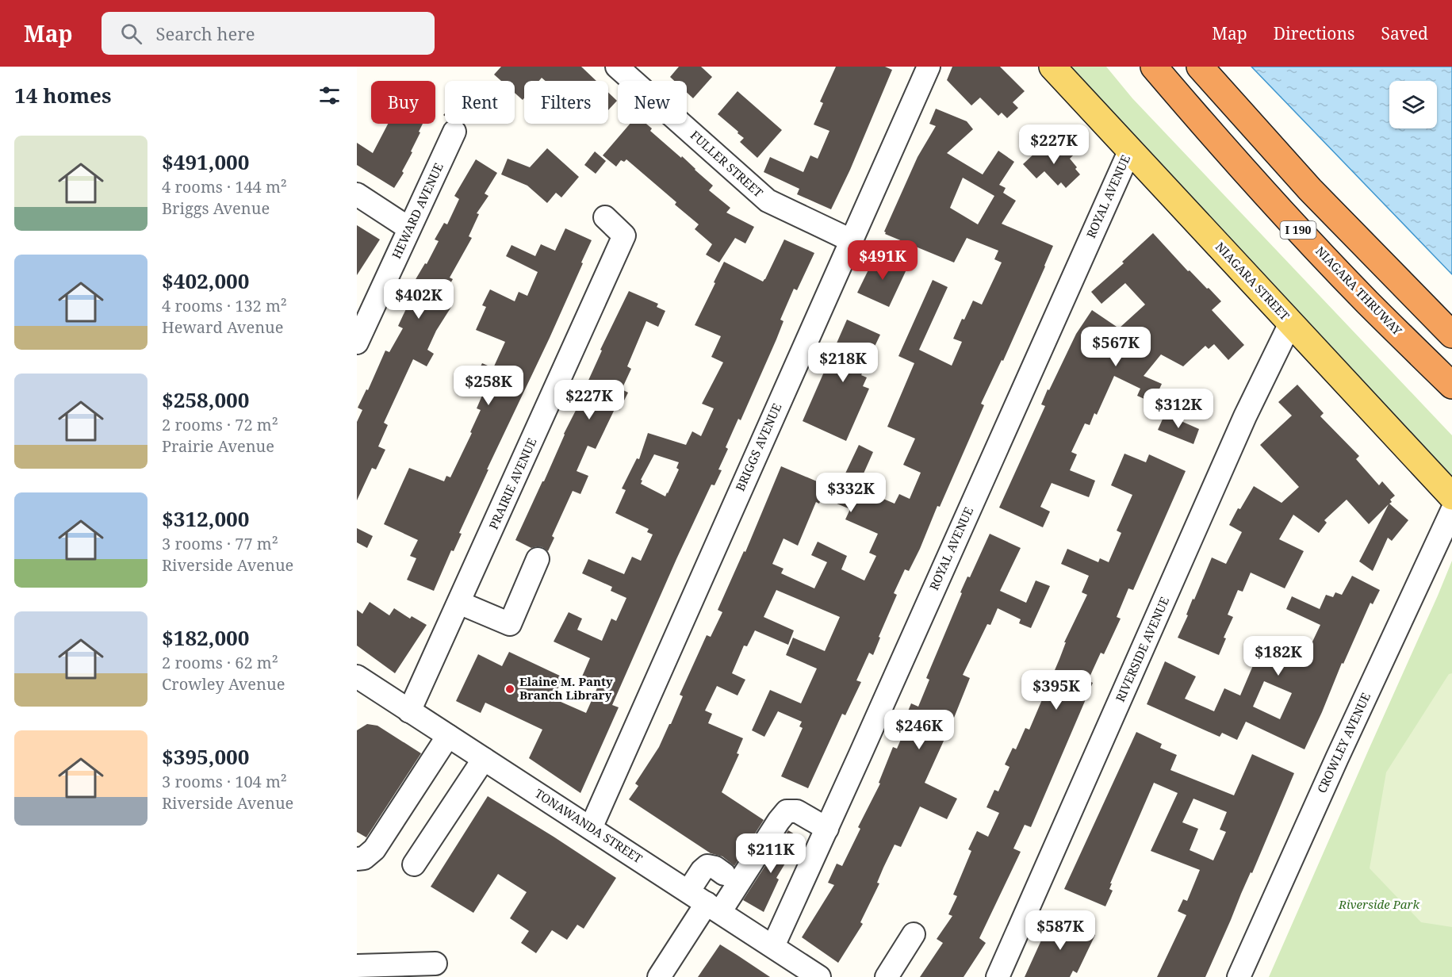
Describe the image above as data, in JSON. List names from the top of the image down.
{
  "streets": {
    "highway": ["I 190", "NIAGARA THRUWAY"],
    "main road": ["NIAGARA STREET"],
    "street": [
      "FULLER STREET",
      "ROYAL AVENUE",
      "HEWARD AVENUE",
      "BRIGGS AVENUE",
      "PRAIRIE AVENUE",
      "RIVERSIDE AVENUE",
      "CROWLEY AVENUE",
      "TONAWANDA STREET"
    ]
  },
  "crossings": [
    ["FULLER STREET", "BRIGGS AVENUE"],
    ["ROYAL AVENUE", "NIAGARA STREET"],
    ["ROYAL AVENUE", "TONAWANDA STREET"],
    ["NIAGARA STREET", "RIVERSIDE AVENUE"],
    ["BRIGGS AVENUE", "TONAWANDA STREET"],
    ["PRAIRIE AVENUE", "TONAWANDA STREET"]
  ],
  "parks": ["Riverside Park"],
  "places": ["Elaine M. Panty Branch Library"],
  "page": {
    "header": "Map",
    "search": "Search here",
    "nav": ["Map", "Directions", "Saved"],
    "heading": "14 homes",
    "chip": [
      "Buy",
      "Rent",
      "Filters",
      "New"
    ],
    "list": [
      {
        "name": "$491,000",
        "note": "4 rooms · 144 m² · Briggs Avenue"
      },
      {
        "name": "$402,000",
        "note": "4 rooms · 132 m² · Heward Avenue"
      },
      {
        "name": "$258,000",
        "note": "2 rooms · 72 m² · Prairie Avenue"
      },
      {
        "name": "$312,000",
        "note": "3 rooms · 77 m² · Riverside Avenue"
      },
      {
        "name": "$182,000",
        "note": "2 rooms · 62 m² · Crowley Avenue"
      },
      {
        "name": "$395,000",
        "note": "3 rooms · 104 m² · Riverside Avenue"
      }
    ],
    "price": [
      "$227K",
      "$491K",
      "$402K",
      "$567K",
      "$218K",
      "$258K",
      "$227K",
      "$312K",
      "$332K",
      "$182K",
      "$395K",
      "$246K",
      "$211K",
      "$587K"
    ]
  }
}
